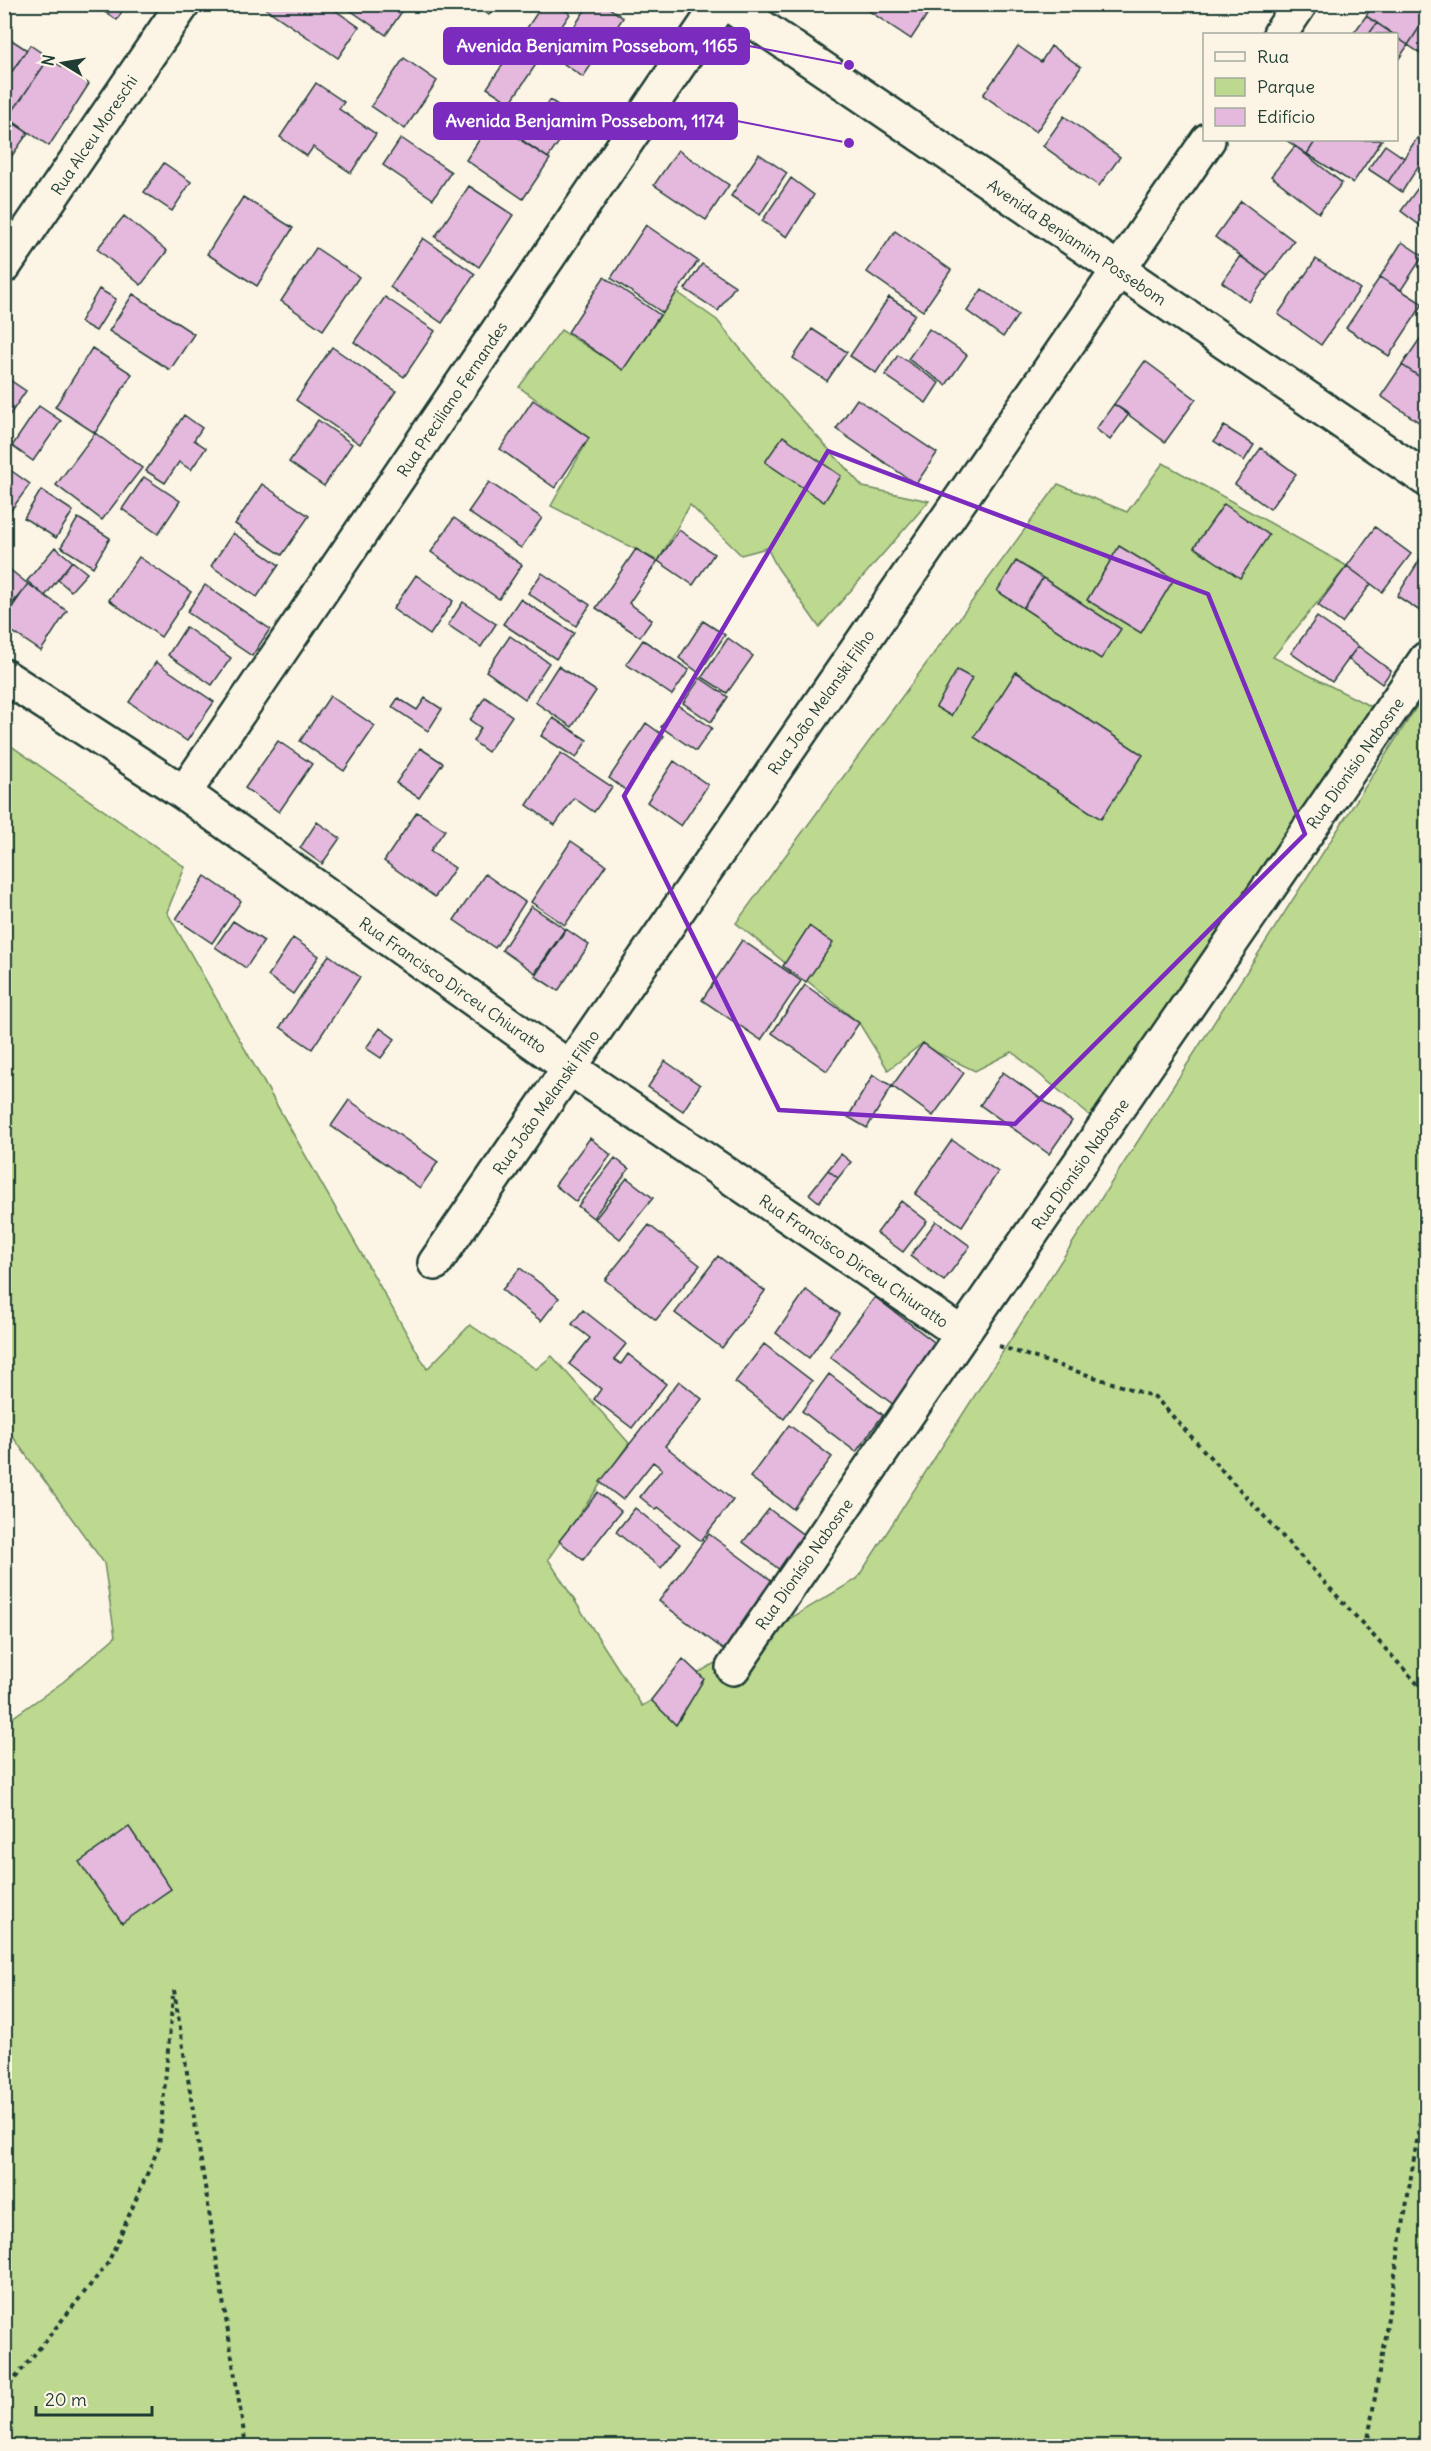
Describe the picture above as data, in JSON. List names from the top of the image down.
{
  "streets": {
    "street": [
      "Rua Alceu Moreschi",
      "Avenida Benjamim Possebom",
      "Rua Preciliano Fernandes",
      "Rua João Melanski Filho",
      "Rua Dionísio Nabosne",
      "Rua Francisco Dirceu Chiuratto"
    ]
  },
  "crossings": [
    ["Avenida Benjamim Possebom", "Rua João Melanski Filho"],
    ["Rua Preciliano Fernandes", "Rua Francisco Dirceu Chiuratto"],
    ["Rua João Melanski Filho", "Rua Francisco Dirceu Chiuratto"],
    ["Rua Dionísio Nabosne", "Rua Francisco Dirceu Chiuratto"]
  ],
  "places": ["Avenida Benjamim Possebom, 1165", "Avenida Benjamim Possebom, 1174"],
  "legend": ["Rua", "Parque", "Edifício"],
  "scale_bar": "20 m",
  "north": "left"
}
